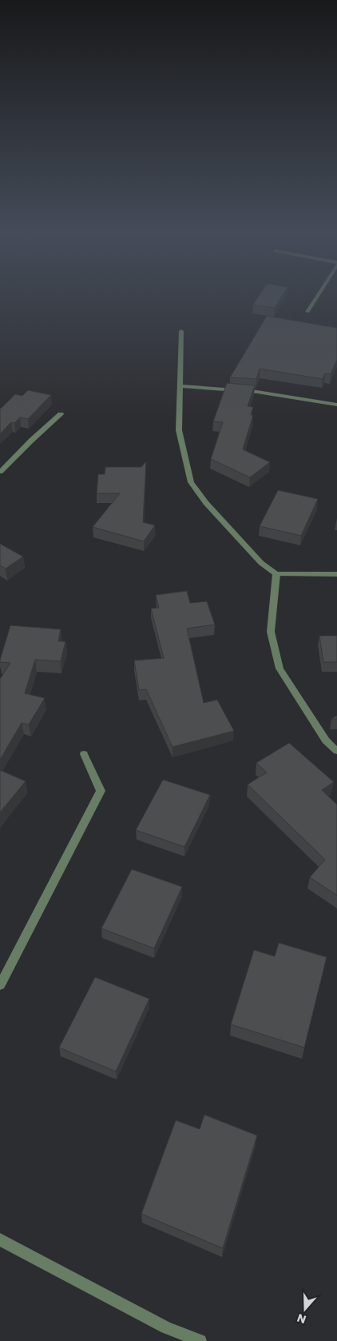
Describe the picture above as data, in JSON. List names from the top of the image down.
{
  "north": "bottom"
}
